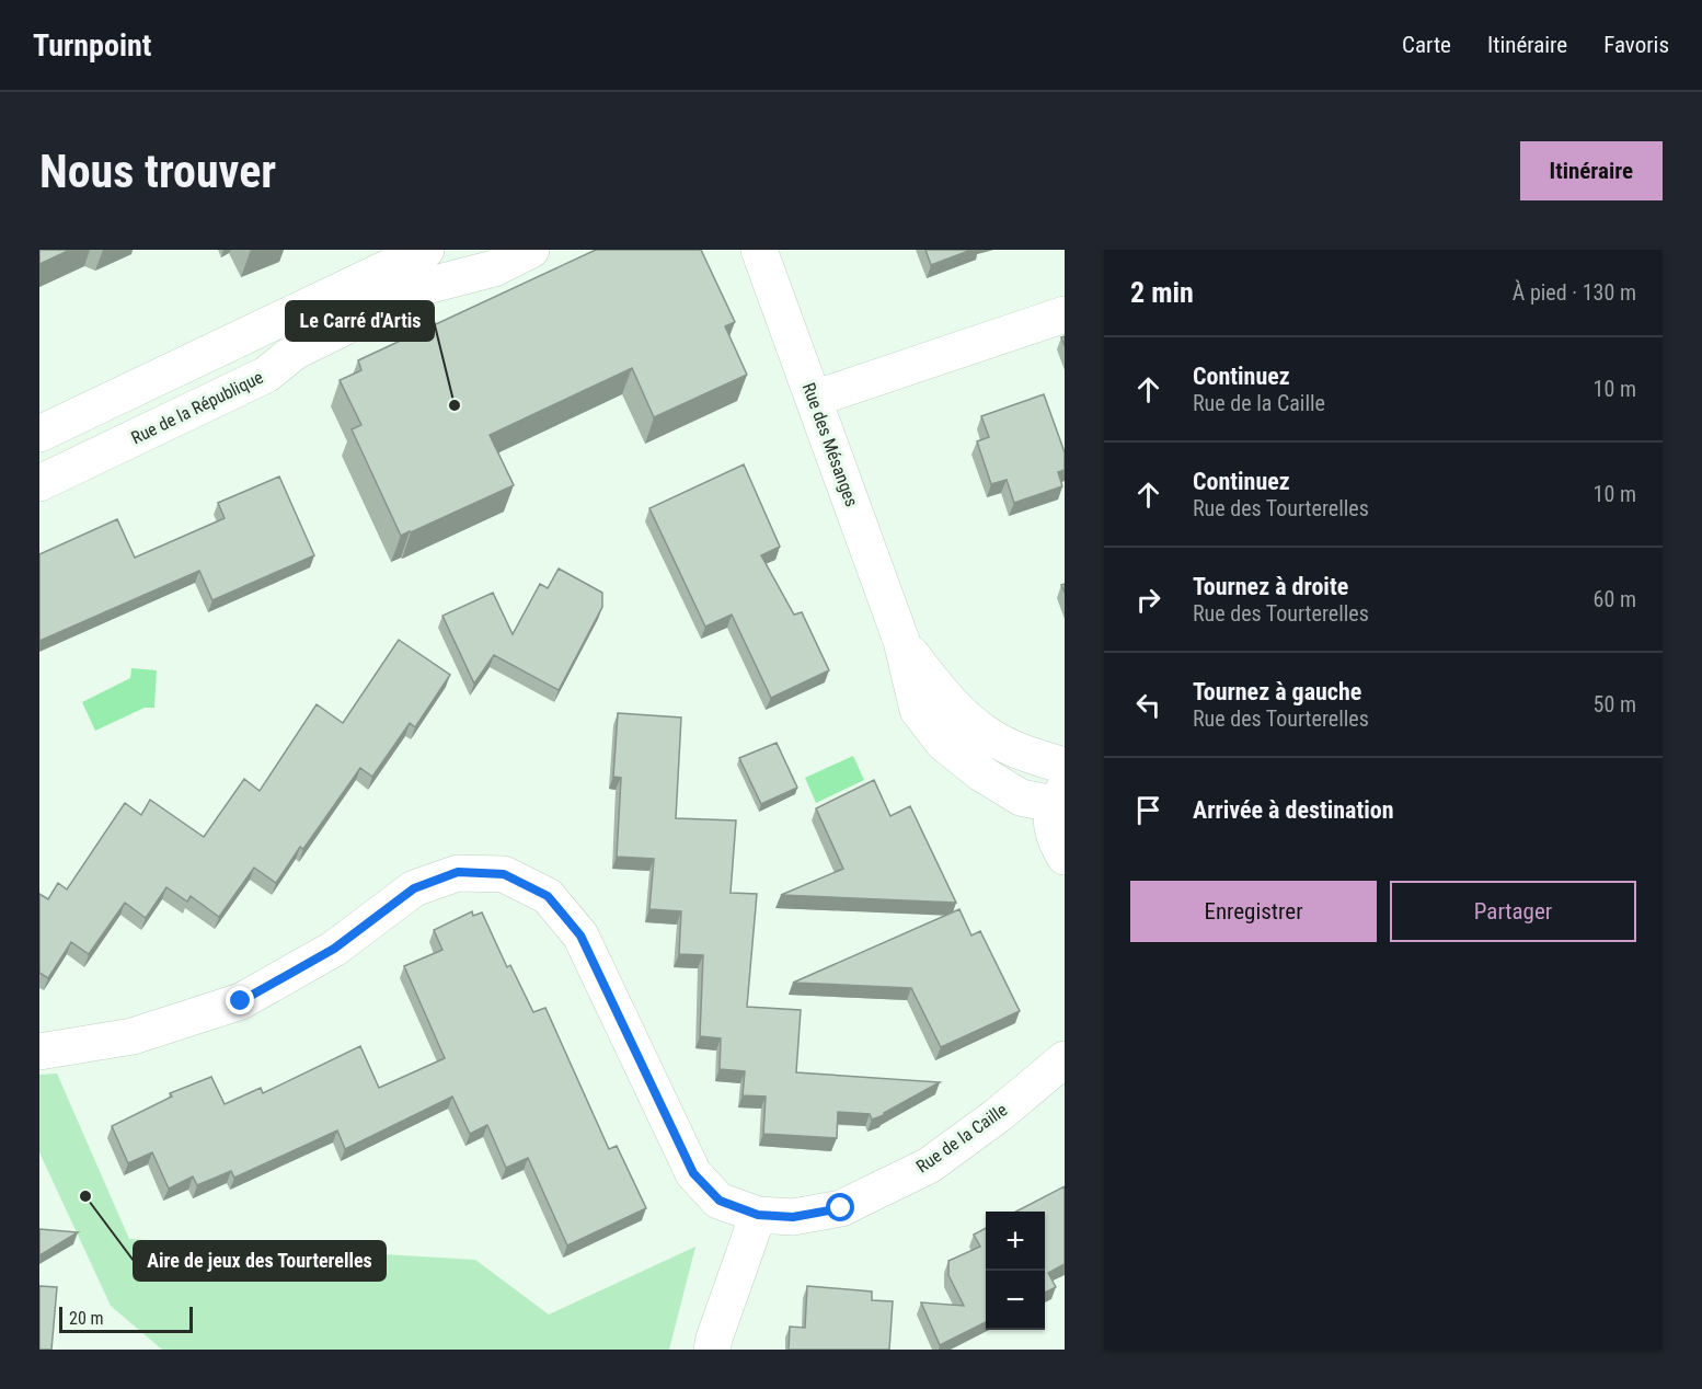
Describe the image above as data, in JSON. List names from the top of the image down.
{
  "streets": {
    "street": ["Rue de la République", "Rue des Mésanges", "Rue de la Caille"]
  },
  "places": ["Le Carré d'Artis", "Aire de jeux des Tourterelles"],
  "scale_bar": "20 m",
  "page": {
    "header": "Turnpoint",
    "nav": ["Carte", "Itinéraire", "Favoris"],
    "buttons": [
      "Itinéraire",
      ["Enregistrer", "Partager"]
    ],
    "title": "Nous trouver",
    "heading": ["2 min", "À pied · 130 m"],
    "list": [
      ["Continuez", "Rue de la Caille", "10 m"],
      ["Continuez", "Rue des Tourterelles", "10 m"],
      ["Tournez à droite", "Rue des Tourterelles", "60 m"],
      ["Tournez à gauche", "Rue des Tourterelles", "50 m"],
      "Arrivée à destination"
    ],
    "map_buttons": ["+", "−"],
    "scale": "20 m"
  }
}
